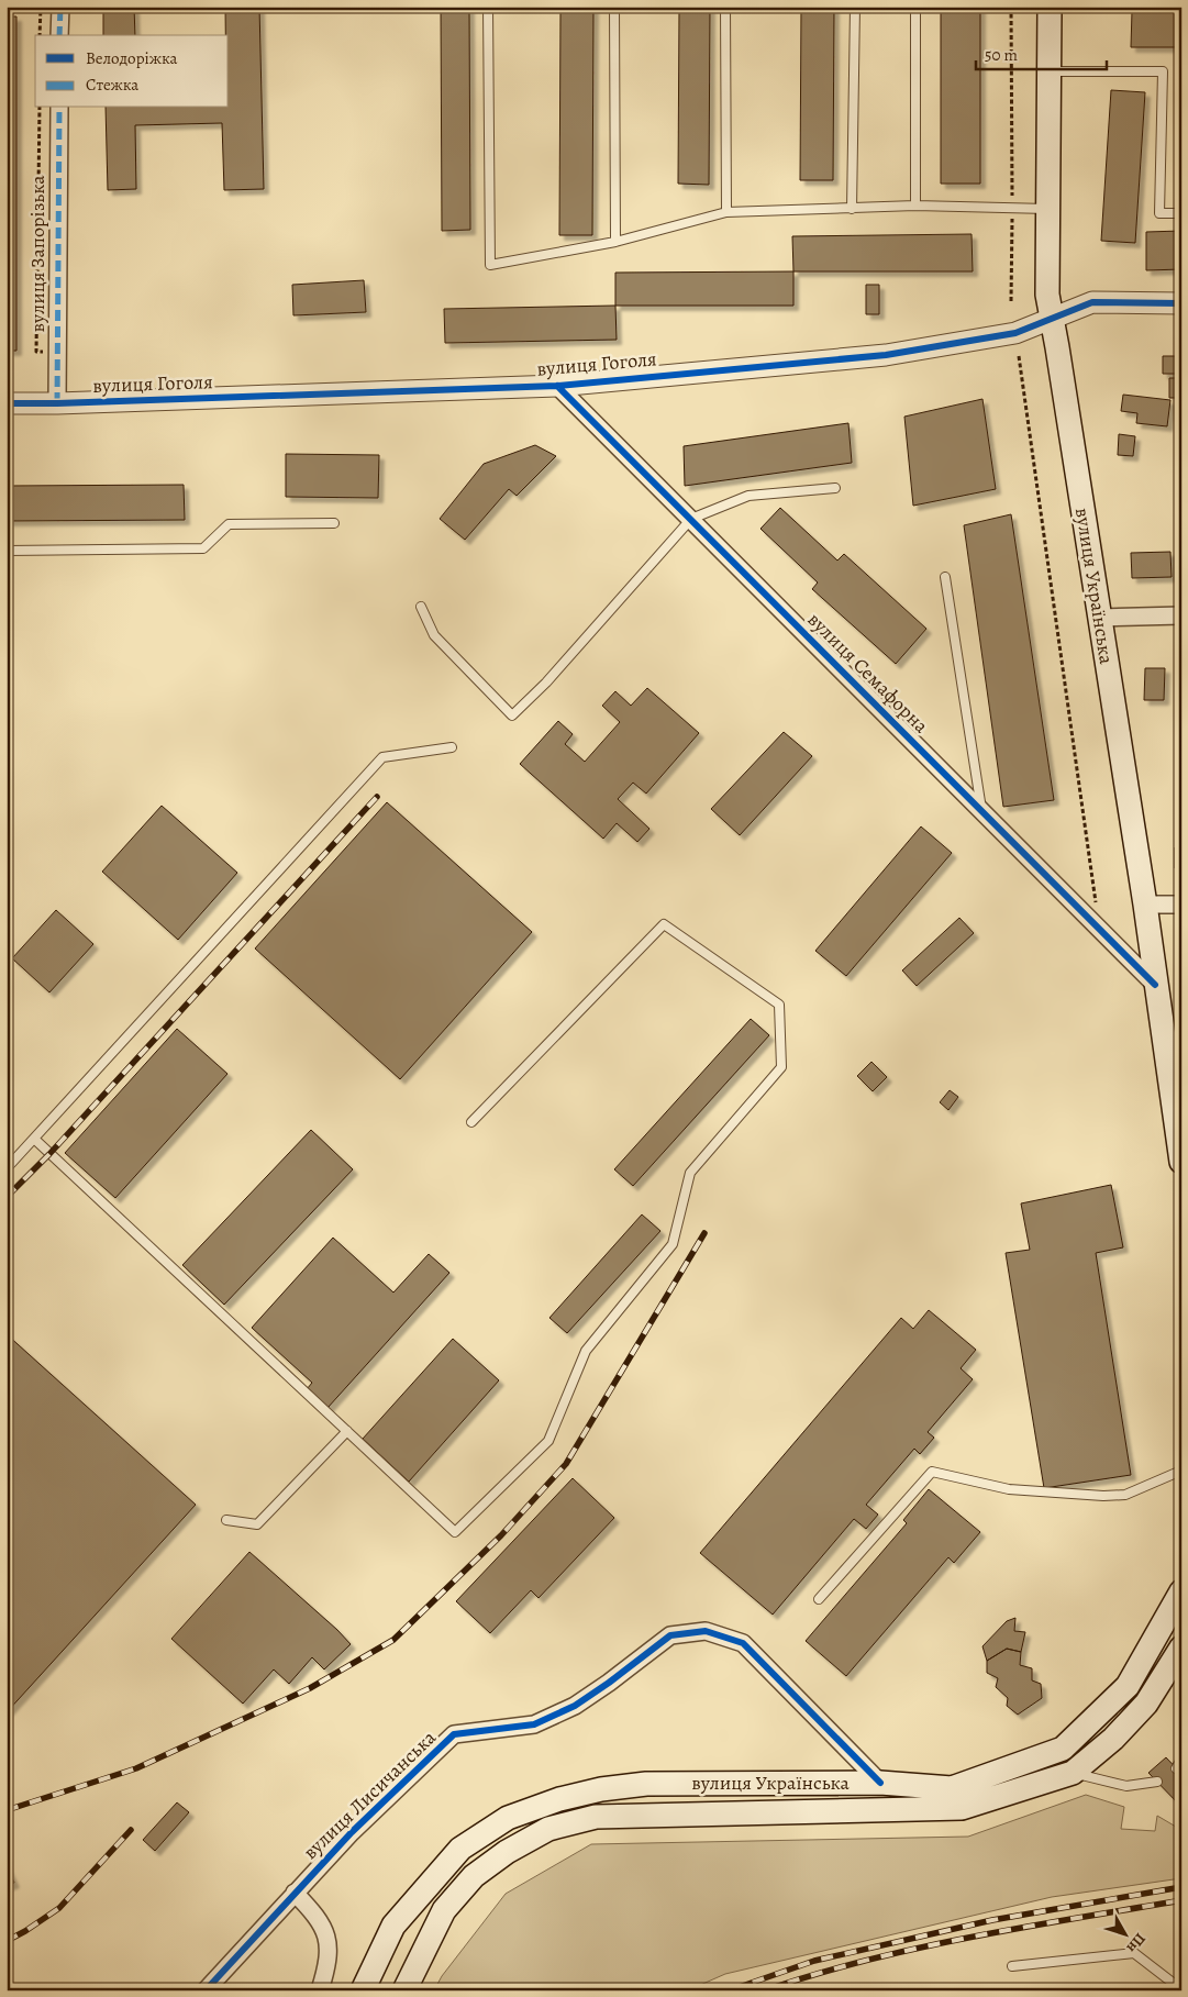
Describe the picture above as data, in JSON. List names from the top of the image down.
{
  "streets": {
    "main road": ["вулиця Українська"],
    "street": [
      "вулиця Запорізька",
      "вулиця Гоголя",
      "вулиця Семафорна",
      "вулиця Лисичанська"
    ]
  },
  "crossings": [
    ["вулиця Запорізька", "вулиця Гоголя"],
    ["вулиця Гоголя", "вулиця Українська"],
    ["вулиця Гоголя", "вулиця Семафорна"],
    ["вулиця Українська", "вулиця Семафорна"],
    ["вулиця Українська", "вулиця Лисичанська"]
  ],
  "legend": ["Велодоріжка", "Стежка"],
  "scale_bar": "50 m",
  "north": "bottom right"
}
